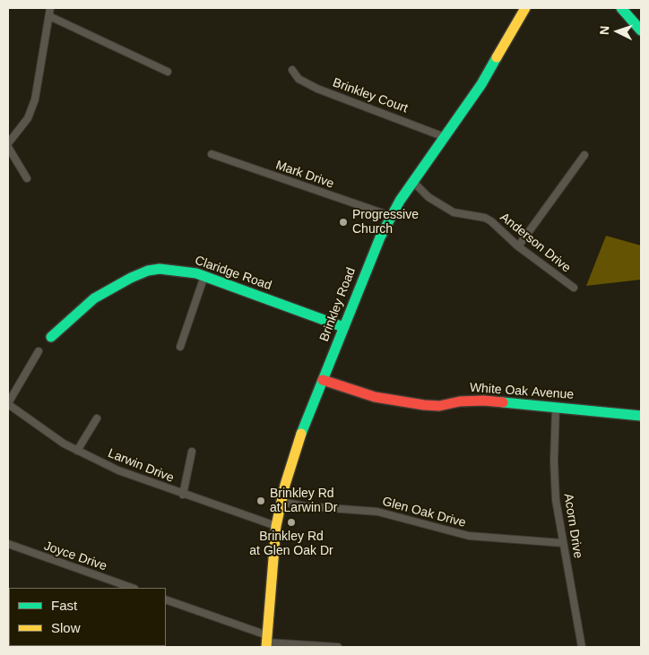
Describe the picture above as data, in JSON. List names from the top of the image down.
{
  "streets": {
    "main road": ["Claridge Road", "Brinkley Road", "White Oak Avenue"],
    "street": [
      "Brinkley Court",
      "Mark Drive",
      "Anderson Drive",
      "Larwin Drive",
      "Glen Oak Drive",
      "Acorn Drive",
      "Joyce Drive"
    ]
  },
  "crossings": [
    ["Brinkley Court", "Brinkley Road"],
    ["Mark Drive", "Brinkley Road"],
    ["Anderson Drive", "Brinkley Road"],
    ["Claridge Road", "Brinkley Road"],
    ["Brinkley Road", "White Oak Avenue"],
    ["Brinkley Road", "Larwin Drive"],
    ["Brinkley Road", "Glen Oak Drive"],
    ["White Oak Avenue", "Acorn Drive"],
    ["Glen Oak Drive", "Acorn Drive"]
  ],
  "places": ["Progressive Church", "Brinkley Rd at Larwin Dr", "Brinkley Rd at Glen Oak Dr"],
  "legend": ["Fast", "Slow"],
  "north": "left"
}
